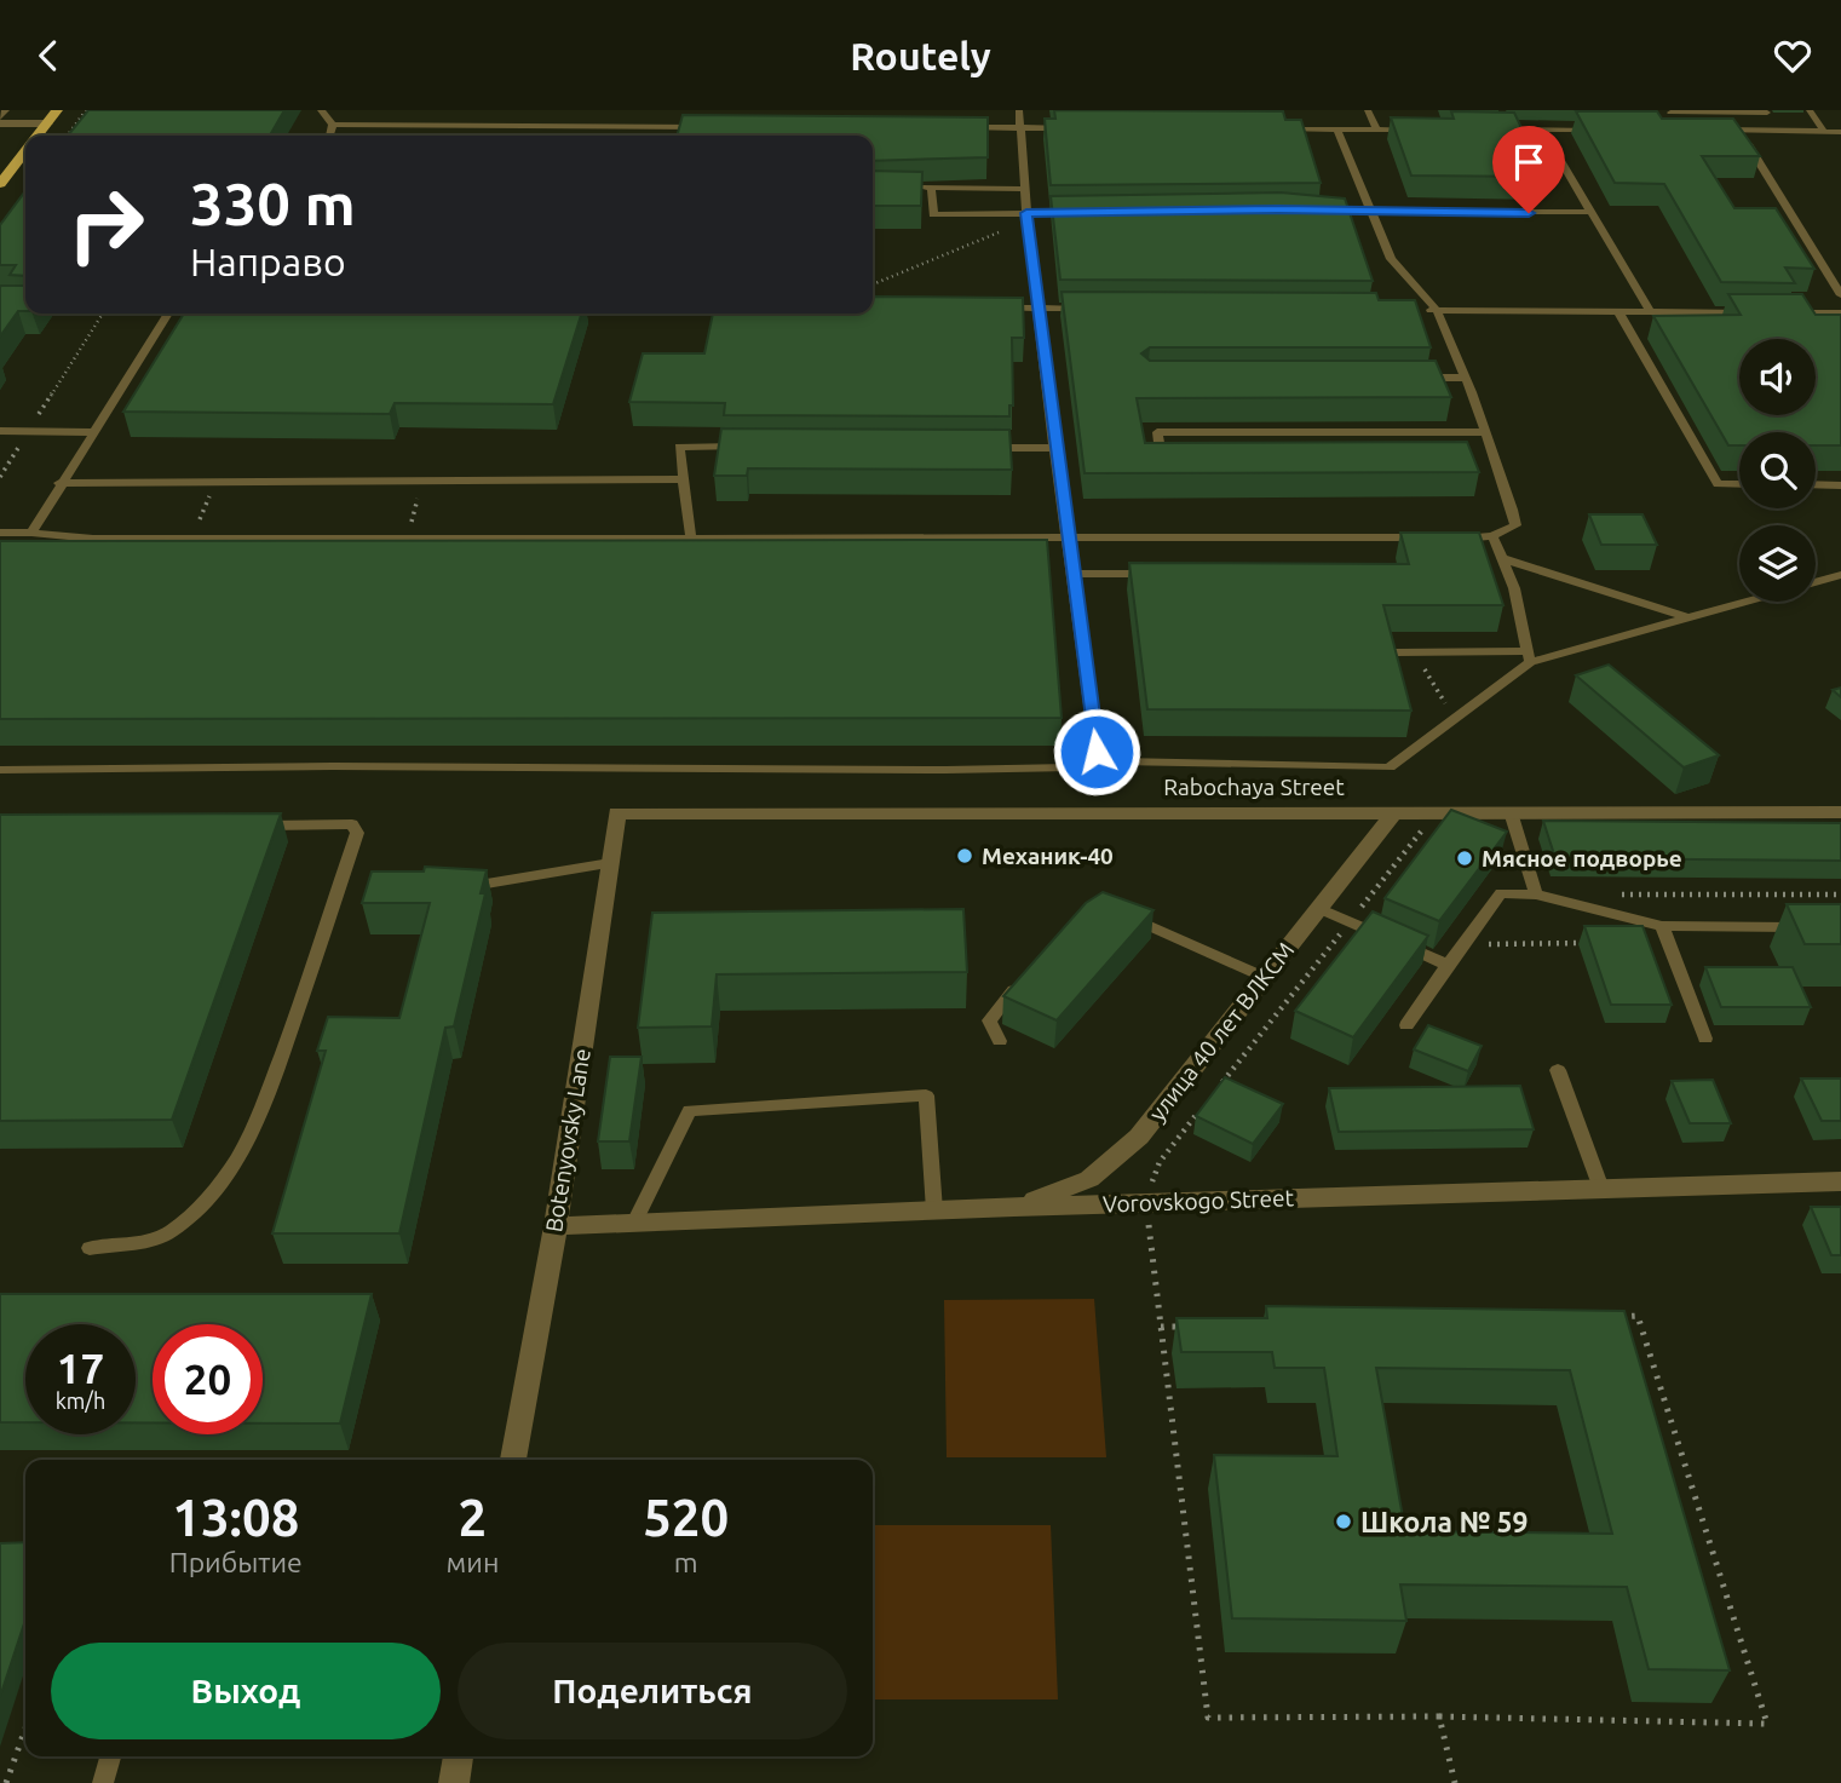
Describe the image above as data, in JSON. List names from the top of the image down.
{
  "streets": {
    "street": [
      "Rabochaya Street",
      "улица 40 лет ВЛКСМ",
      "Botenyovsky Lane",
      "Vorovskogo Street"
    ]
  },
  "crossings": [
    ["Rabochaya Street", "улица 40 лет ВЛКСМ"],
    ["Rabochaya Street", "Botenyovsky Lane"],
    ["улица 40 лет ВЛКСМ", "Vorovskogo Street"],
    ["Botenyovsky Lane", "Vorovskogo Street"]
  ],
  "places": ["Механик-40", "Мясное подворье", "Школа № 59"],
  "page": {
    "header": "Routely",
    "turn": ["330 m", "Направо"],
    "speed": "17 km/h",
    "limit": "20",
    "eta": [
      "13:08",
      "Прибытие",
      "2",
      "мин",
      "520",
      "m"
    ],
    "buttons": ["Выход", "Поделиться"]
  }
}
